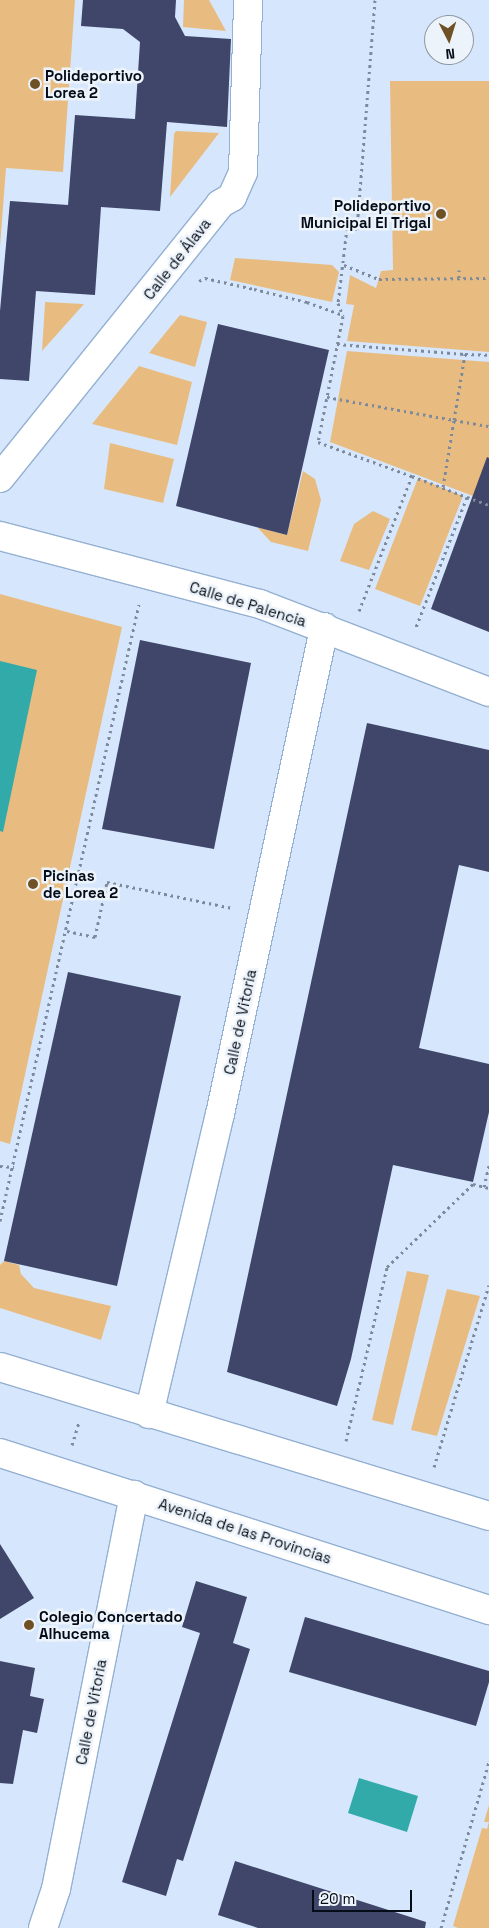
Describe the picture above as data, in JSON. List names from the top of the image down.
{
  "streets": {
    "street": [
      "Calle de Álava",
      "Calle de Palencia",
      "Calle de Vitoria",
      "Avenida de las Provincias"
    ]
  },
  "crossings": [
    ["Calle de Palencia", "Calle de Vitoria"],
    ["Calle de Vitoria", "Avenida de las Provincias"]
  ],
  "places": [
    "Polideportivo Lorea 2",
    "Polideportivo Municipal El Trigal",
    "Picinas de Lorea 2",
    "Colegio Concertado Alhucema"
  ],
  "scale_bar": "20 m",
  "north": "bottom"
}
